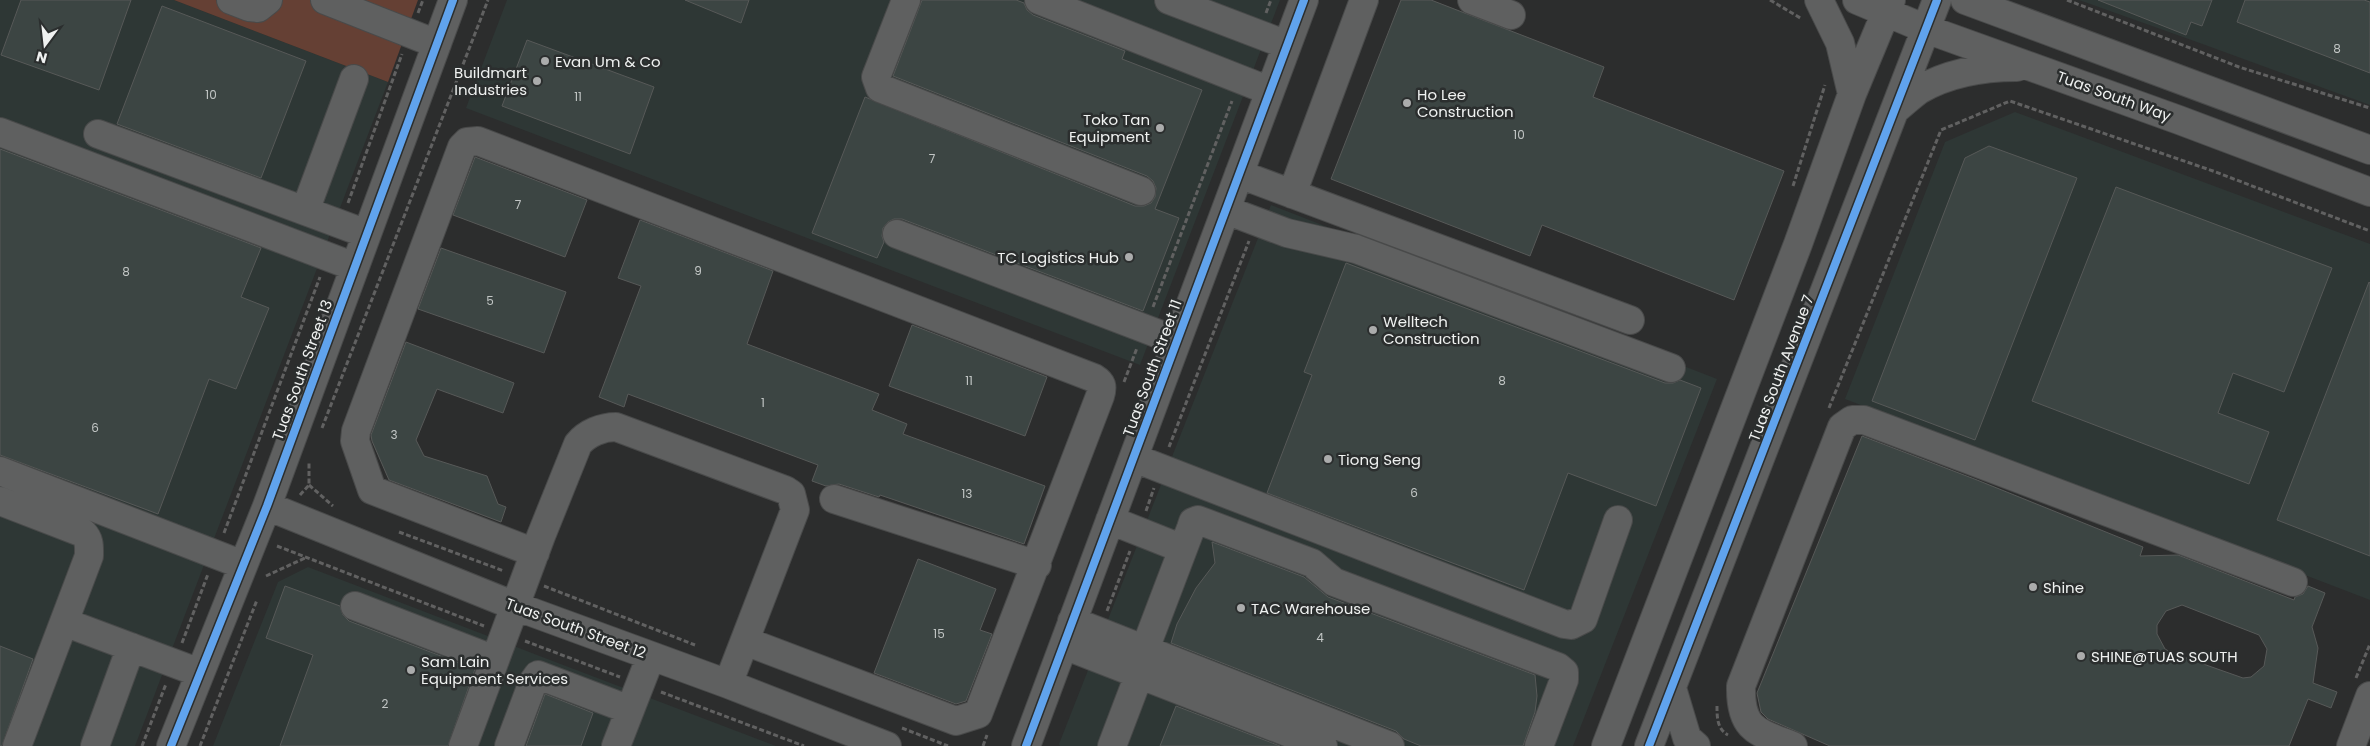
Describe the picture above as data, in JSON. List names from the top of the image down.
{
  "streets": {
    "street": [
      "Tuas South Way",
      "Tuas South Street 11",
      "Tuas South Avenue 7",
      "Tuas South Street 13",
      "Tuas South Street 12"
    ]
  },
  "crossings": [
    ["Tuas South Way", "Tuas South Avenue 7"],
    ["Tuas South Street 13", "Tuas South Street 12"]
  ],
  "places": [
    "Evan Um & Co",
    "Buildmart Industries",
    "Ho Lee Construction",
    "Toko Tan Equipment",
    "TC Logistics Hub",
    "Welltech Construction",
    "Tiong Seng",
    "Shine",
    "TAC Warehouse",
    "SHINE@TUAS SOUTH",
    "Sam Lain Equipment Services"
  ],
  "house_numbers": [
    "8",
    "10",
    "11",
    "10",
    "7",
    "7",
    "9",
    "8",
    "5",
    "11",
    "8",
    "1",
    "6",
    "3",
    "6",
    "13",
    "15",
    "4",
    "2"
  ],
  "north": "bottom"
}
